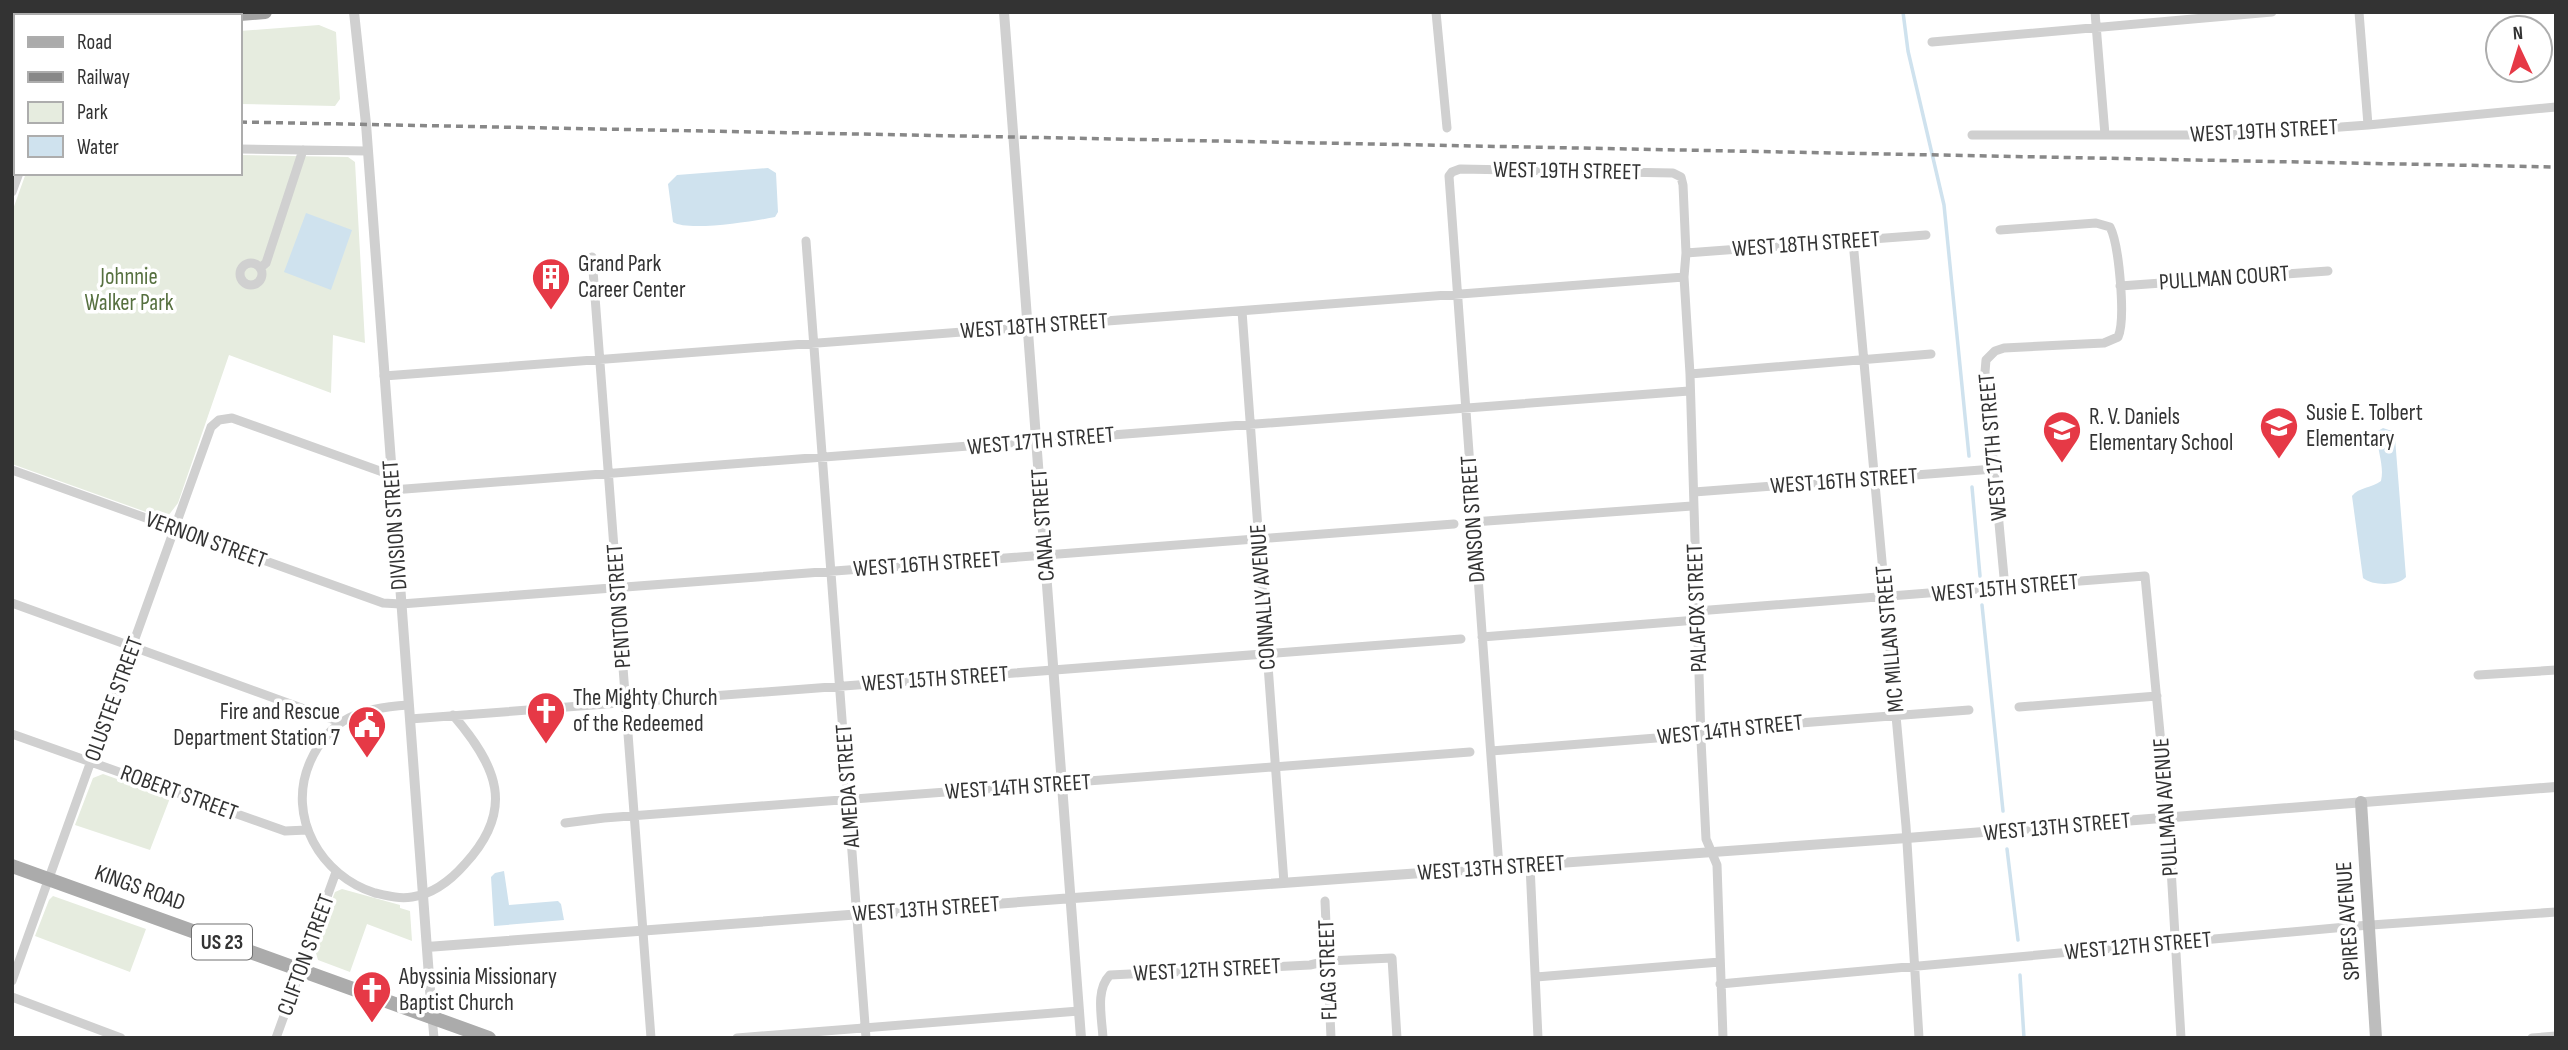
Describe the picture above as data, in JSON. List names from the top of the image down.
{
  "streets": {
    "main road": ["KINGS ROAD", "SPIRES AVENUE", "US 23"],
    "street": [
      "WEST 19TH STREET",
      "WEST 18TH STREET",
      "PULLMAN COURT",
      "WEST 17TH STREET",
      "WEST 16TH STREET",
      "DANSON STREET",
      "DIVISION STREET",
      "CANAL STREET",
      "VERNON STREET",
      "WEST 15TH STREET",
      "CONNALLY AVENUE",
      "PENTON STREET",
      "PALAFOX STREET",
      "MC MILLAN STREET",
      "OLUSTEE STREET",
      "WEST 14TH STREET",
      "ALMEDA STREET",
      "ROBERT STREET",
      "PULLMAN AVENUE",
      "WEST 13TH STREET",
      "WEST 12TH STREET",
      "CLIFTON STREET",
      "FLAG STREET"
    ]
  },
  "crossings": [
    ["WEST 19TH STREET", "DANSON STREET"],
    ["WEST 19TH STREET", "PALAFOX STREET"],
    ["WEST 18TH STREET", "DANSON STREET"],
    ["WEST 18TH STREET", "DIVISION STREET"],
    ["WEST 18TH STREET", "CANAL STREET"],
    ["WEST 18TH STREET", "CONNALLY AVENUE"],
    ["WEST 18TH STREET", "PENTON STREET"],
    ["WEST 18TH STREET", "PALAFOX STREET"],
    ["WEST 18TH STREET", "MC MILLAN STREET"],
    ["WEST 18TH STREET", "ALMEDA STREET"],
    ["PULLMAN COURT", "WEST 17TH STREET"],
    ["WEST 17TH STREET", "WEST 16TH STREET"],
    ["WEST 17TH STREET", "DANSON STREET"],
    ["WEST 17TH STREET", "DIVISION STREET"],
    ["WEST 17TH STREET", "CANAL STREET"],
    ["WEST 17TH STREET", "WEST 15TH STREET"],
    ["WEST 17TH STREET", "CONNALLY AVENUE"],
    ["WEST 17TH STREET", "PENTON STREET"],
    ["WEST 17TH STREET", "PALAFOX STREET"],
    ["WEST 17TH STREET", "ALMEDA STREET"],
    ["WEST 16TH STREET", "DIVISION STREET"],
    ["WEST 16TH STREET", "CANAL STREET"],
    ["WEST 16TH STREET", "VERNON STREET"],
    ["WEST 16TH STREET", "CONNALLY AVENUE"],
    ["WEST 16TH STREET", "PENTON STREET"],
    ["WEST 16TH STREET", "PALAFOX STREET"],
    ["WEST 16TH STREET", "MC MILLAN STREET"],
    ["WEST 16TH STREET", "ALMEDA STREET"],
    ["DANSON STREET", "WEST 15TH STREET"],
    ["DANSON STREET", "WEST 14TH STREET"],
    ["DANSON STREET", "WEST 13TH STREET"],
    ["DIVISION STREET", "VERNON STREET"],
    ["DIVISION STREET", "WEST 15TH STREET"],
    ["DIVISION STREET", "OLUSTEE STREET"],
    ["DIVISION STREET", "WEST 13TH STREET"],
    ["DIVISION STREET", "KINGS ROAD"],
    ["CANAL STREET", "WEST 15TH STREET"],
    ["CANAL STREET", "WEST 14TH STREET"],
    ["CANAL STREET", "WEST 13TH STREET"],
    ["VERNON STREET", "OLUSTEE STREET"],
    ["WEST 15TH STREET", "CONNALLY AVENUE"],
    ["WEST 15TH STREET", "PENTON STREET"],
    ["WEST 15TH STREET", "PALAFOX STREET"],
    ["WEST 15TH STREET", "MC MILLAN STREET"],
    ["WEST 15TH STREET", "ALMEDA STREET"],
    ["WEST 15TH STREET", "PULLMAN AVENUE"],
    ["CONNALLY AVENUE", "WEST 14TH STREET"],
    ["CONNALLY AVENUE", "WEST 13TH STREET"],
    ["PENTON STREET", "WEST 14TH STREET"],
    ["PENTON STREET", "WEST 13TH STREET"],
    ["PALAFOX STREET", "WEST 14TH STREET"],
    ["PALAFOX STREET", "WEST 13TH STREET"],
    ["PALAFOX STREET", "WEST 12TH STREET"],
    ["MC MILLAN STREET", "WEST 14TH STREET"],
    ["MC MILLAN STREET", "WEST 13TH STREET"],
    ["MC MILLAN STREET", "WEST 12TH STREET"],
    ["OLUSTEE STREET", "ROBERT STREET"],
    ["OLUSTEE STREET", "KINGS ROAD"],
    ["WEST 14TH STREET", "ALMEDA STREET"],
    ["ALMEDA STREET", "WEST 13TH STREET"],
    ["PULLMAN AVENUE", "WEST 13TH STREET"],
    ["PULLMAN AVENUE", "WEST 12TH STREET"],
    ["WEST 13TH STREET", "SPIRES AVENUE"],
    ["KINGS ROAD", "CLIFTON STREET"],
    ["SPIRES AVENUE", "WEST 12TH STREET"],
    ["WEST 12TH STREET", "FLAG STREET"]
  ],
  "parks": ["Johnnie Walker Park"],
  "places": {
    "building": ["Grand Park Career Center"],
    "school or university": ["Susie E. Tolbert Elementary", "R. V. Daniels Elementary School"],
    "church": ["The Mighty Church of the Redeemed", "Abyssinia Missionary Baptist Church"],
    "public building": ["Fire and Rescue Department Station 7"]
  },
  "legend": [
    "Road",
    "Railway",
    "Park",
    "Water"
  ],
  "north": "top"
}
